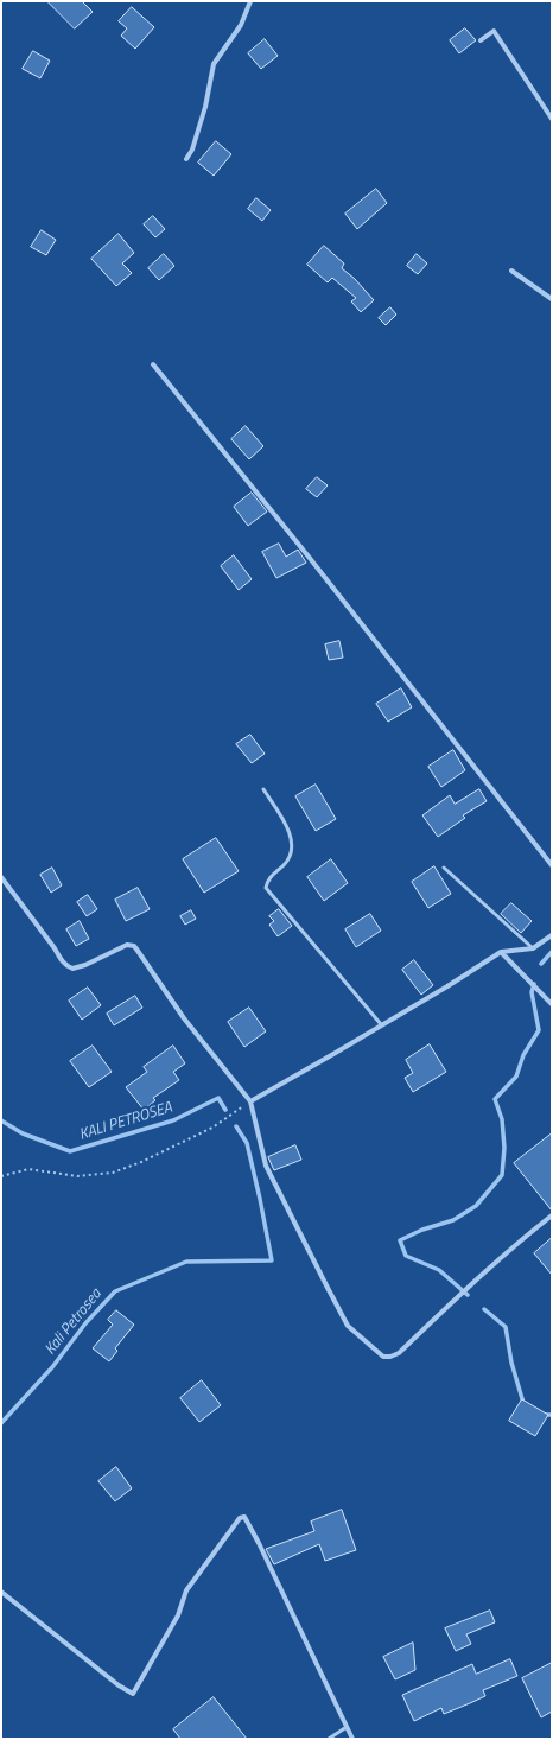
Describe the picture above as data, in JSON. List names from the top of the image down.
{
  "water": ["KALI PETROSEA", "Kali Petrosea"]
}
